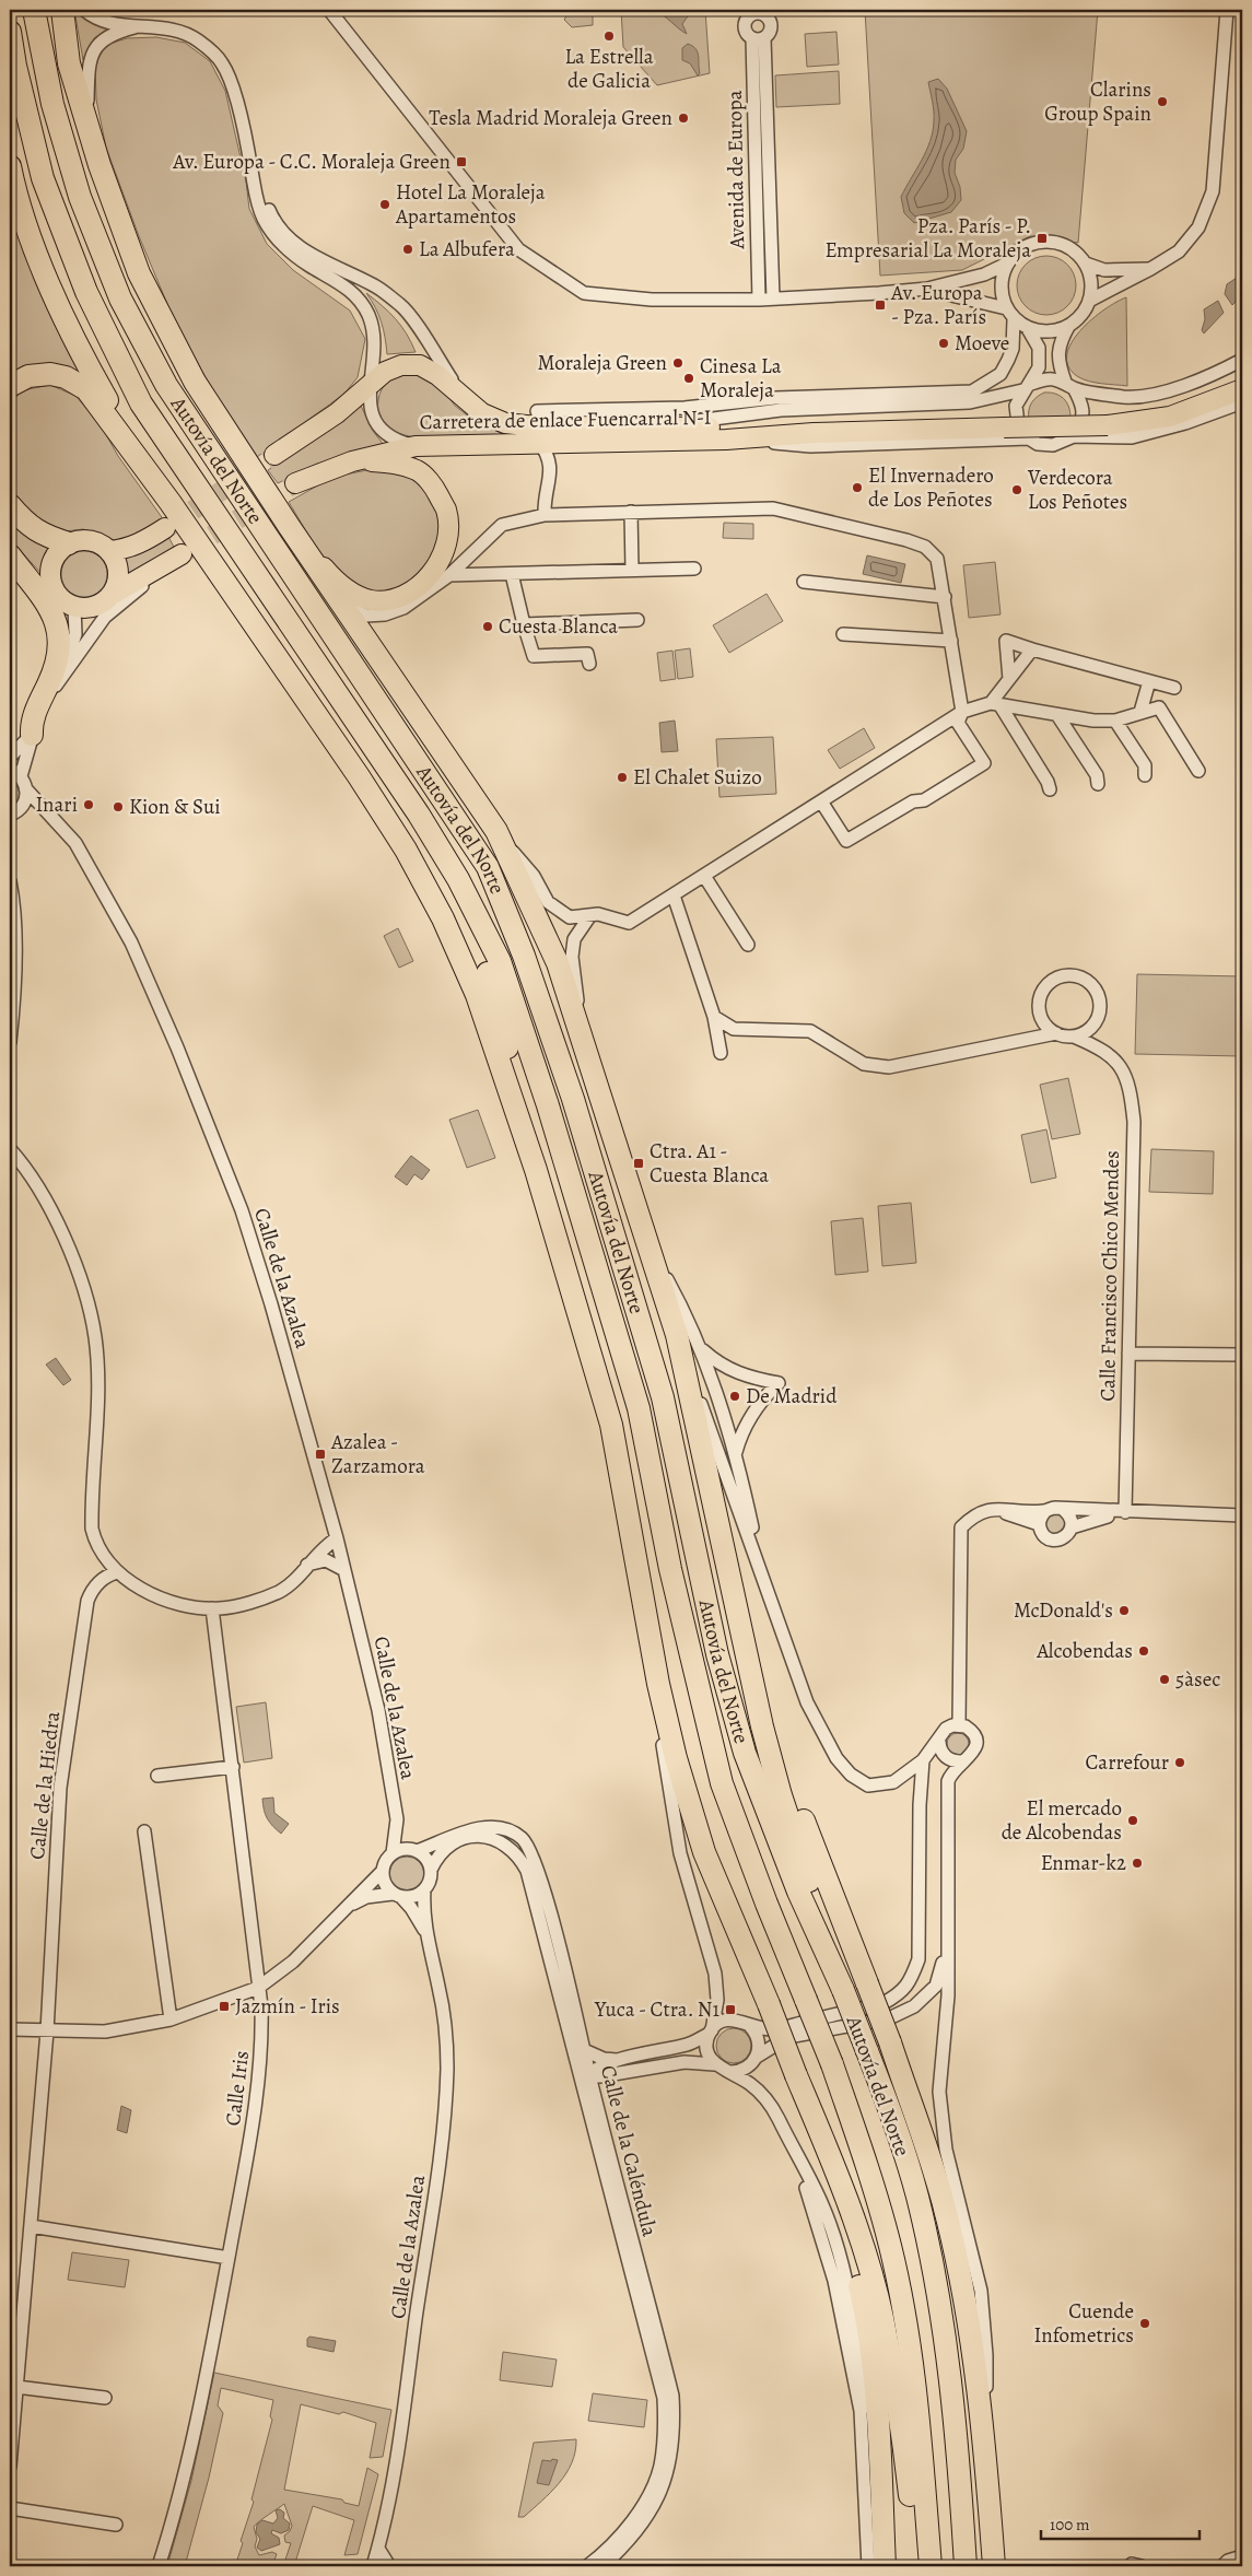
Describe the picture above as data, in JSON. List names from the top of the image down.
{
  "streets": {
    "highway": ["Autovía del Norte"],
    "main road": ["Carretera de enlace Fuencarral N-I"],
    "street": [
      "Avenida de Europa",
      "Calle Francisco Chico Mendes",
      "Calle de la Azalea",
      "Calle de la Hiedra",
      "Calle Iris",
      "Calle de la Caléndula"
    ]
  },
  "crossings": [
    ["Calle de la Azalea", "Calle de la Caléndula"]
  ],
  "places": {
    "other": [
      "La Estrella de Galicia",
      "Clarins Group Spain",
      "Tesla Madrid Moraleja Green",
      "Hotel La Moraleja Apartamentos",
      "La Albufera",
      "Moeve",
      "Moraleja Green",
      "Cinesa La Moraleja",
      "El Invernadero de Los Peñotes",
      "Verdecora Los Peñotes",
      "Cuesta Blanca",
      "El Chalet Suizo",
      "Inari",
      "Kion & Sui",
      "De Madrid",
      "McDonald's",
      "Alcobendas",
      "5àsec",
      "Carrefour",
      "El mercado de Alcobendas",
      "Enmar-k2",
      "Cuende Infometrics"
    ],
    "transit": [
      "Av. Europa - C.C. Moraleja Green",
      "Pza. París - P. Empresarial La Moraleja",
      "Av. Europa - Pza. París",
      "Ctra. A1 - Cuesta Blanca",
      "Azalea - Zarzamora",
      "Jazmín - Iris",
      "Yuca - Ctra. N1"
    ]
  },
  "scale_bar": "100 m"
}
